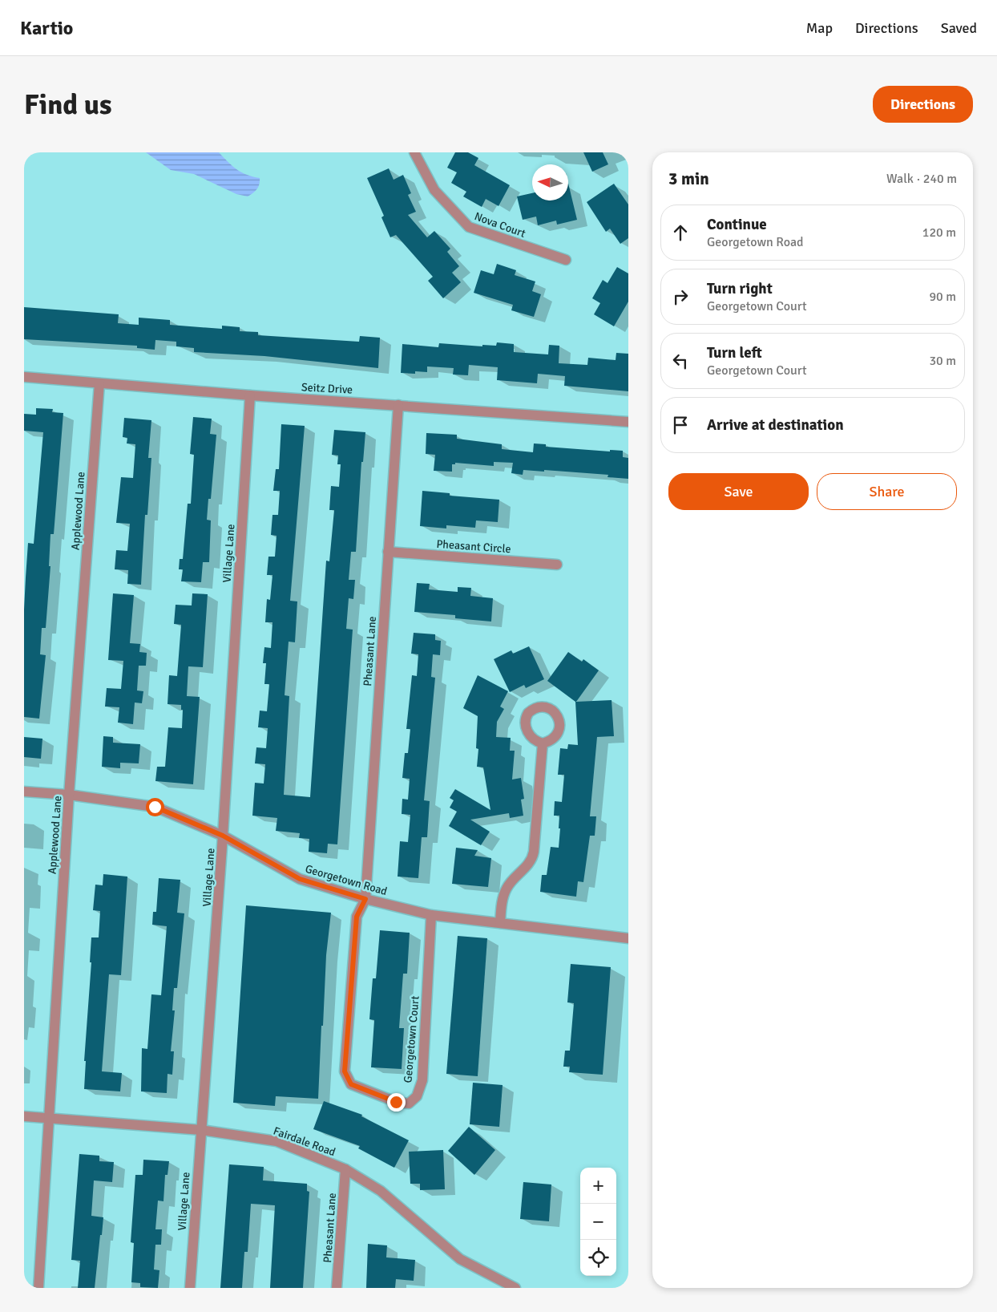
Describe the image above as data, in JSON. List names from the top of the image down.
{
  "streets": {
    "street": [
      "Nova Court",
      "Seitz Drive",
      "Applewood Lane",
      "Pheasant Circle",
      "Village Lane",
      "Pheasant Lane",
      "Georgetown Road",
      "Georgetown Court",
      "Fairdale Road"
    ]
  },
  "crossings": [
    ["Seitz Drive", "Applewood Lane"],
    ["Seitz Drive", "Village Lane"],
    ["Seitz Drive", "Pheasant Lane"],
    ["Applewood Lane", "Georgetown Road"],
    ["Applewood Lane", "Fairdale Road"],
    ["Pheasant Circle", "Pheasant Lane"],
    ["Village Lane", "Georgetown Road"],
    ["Village Lane", "Fairdale Road"],
    ["Pheasant Lane", "Georgetown Road"],
    ["Pheasant Lane", "Georgetown Court"],
    ["Pheasant Lane", "Fairdale Road"],
    ["Georgetown Road", "Georgetown Court"]
  ],
  "north": "left",
  "page": {
    "header": "Kartio",
    "nav": ["Map", "Directions", "Saved"],
    "buttons": [
      "Directions",
      ["Save", "Share"]
    ],
    "title": "Find us",
    "heading": ["3 min", "Walk · 240 m"],
    "list": [
      ["Continue", "Georgetown Road", "120 m"],
      ["Turn right", "Georgetown Court", "90 m"],
      ["Turn left", "Georgetown Court", "30 m"],
      "Arrive at destination"
    ],
    "map_buttons": ["+", "−"]
  }
}
